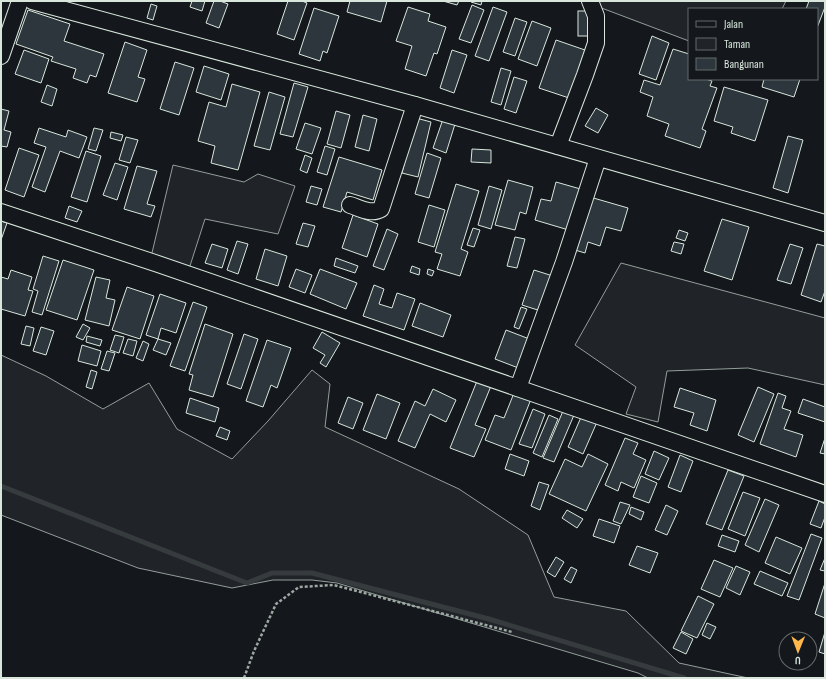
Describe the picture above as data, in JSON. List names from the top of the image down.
{
  "legend": ["Jalan", "Taman", "Bangunan"],
  "north": "bottom"
}
